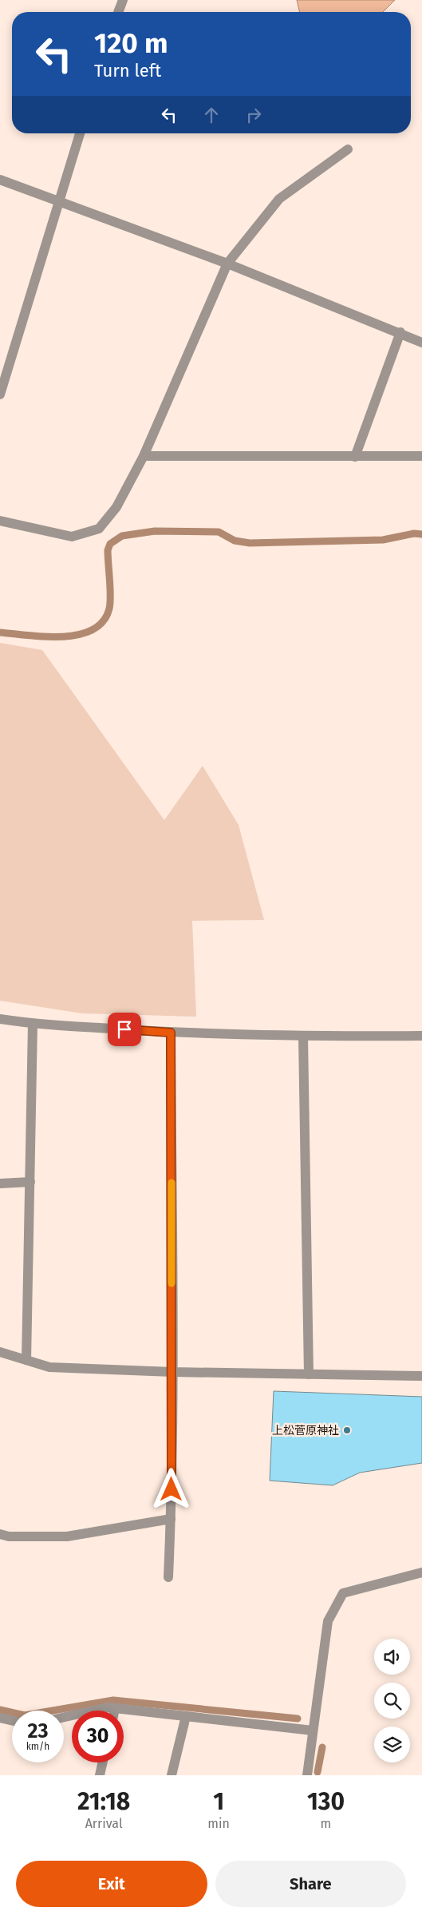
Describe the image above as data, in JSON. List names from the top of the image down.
{
  "places": ["上松菅原神社"],
  "page": {
    "turn": ["120 m", "Turn left"],
    "speed": "23 km/h",
    "limit": "30",
    "eta": [
      "21:18",
      "Arrival",
      "1",
      "min",
      "130",
      "m"
    ],
    "buttons": ["Exit", "Share"]
  }
}
